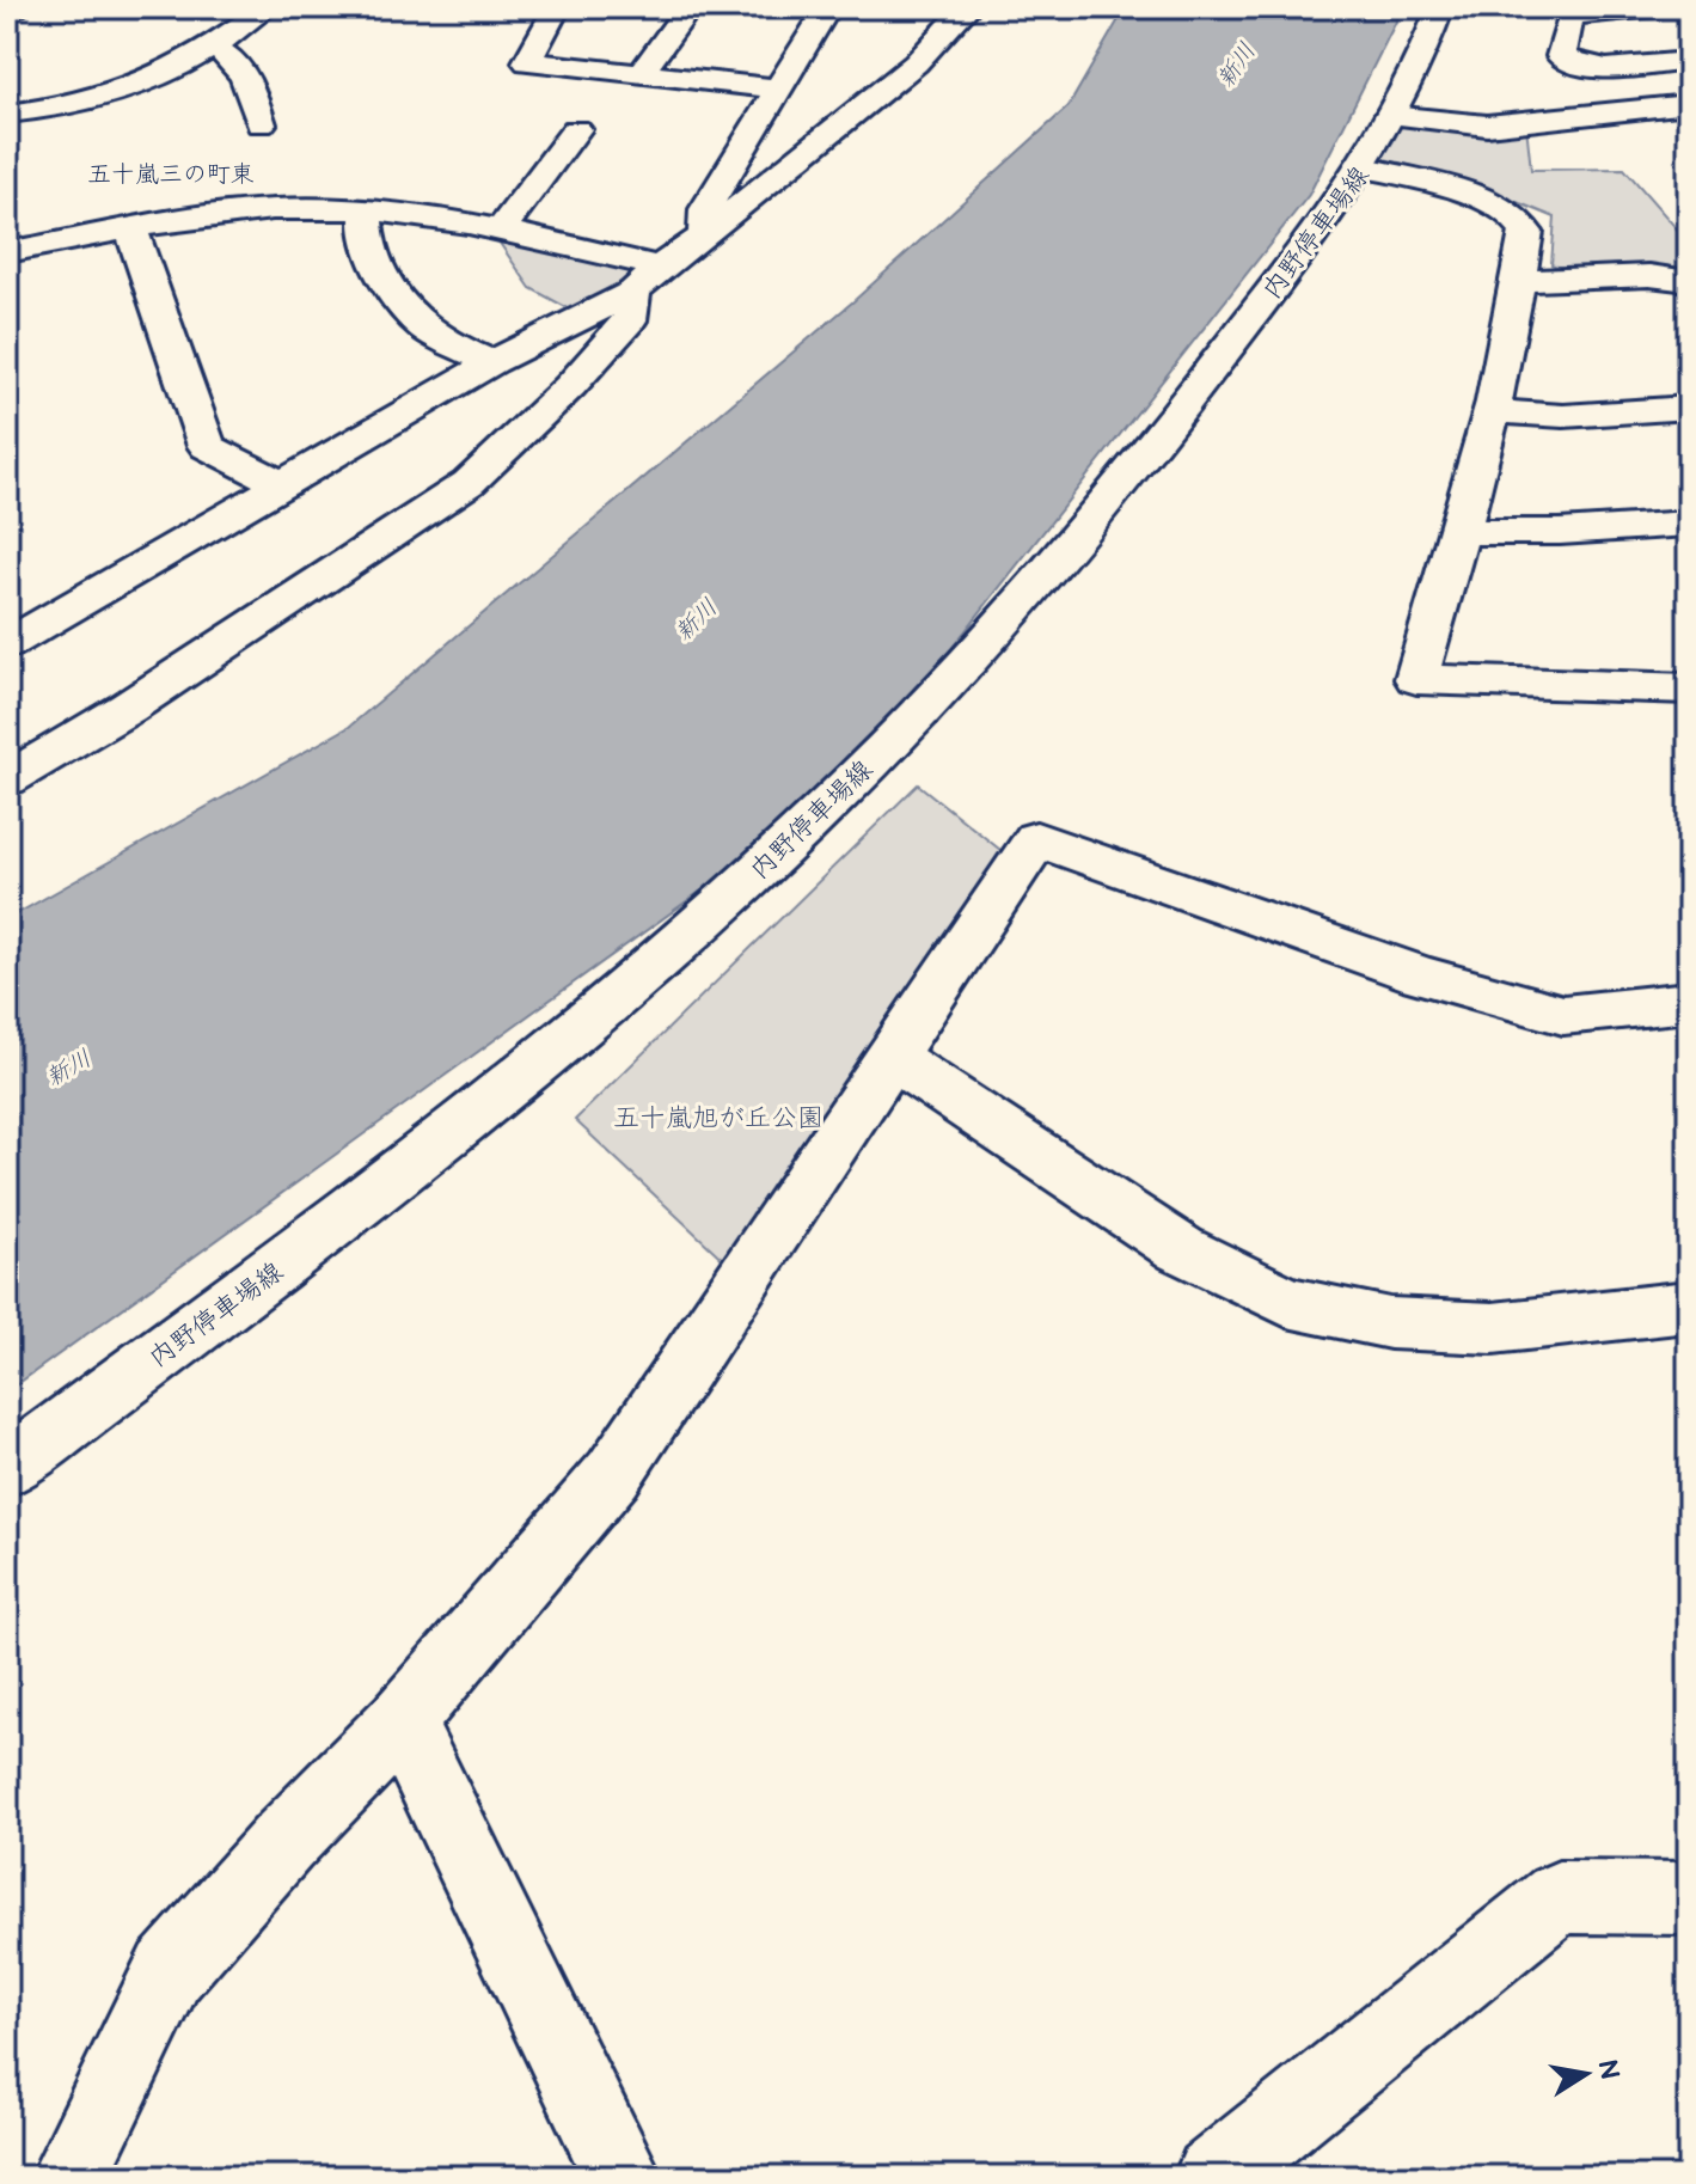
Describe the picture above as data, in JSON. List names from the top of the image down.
{
  "streets": {
    "street": ["内野停車場線"]
  },
  "districts": ["五十嵐三の町東"],
  "water": ["新川"],
  "parks": ["五十嵐旭が丘公園"],
  "north": "right"
}
